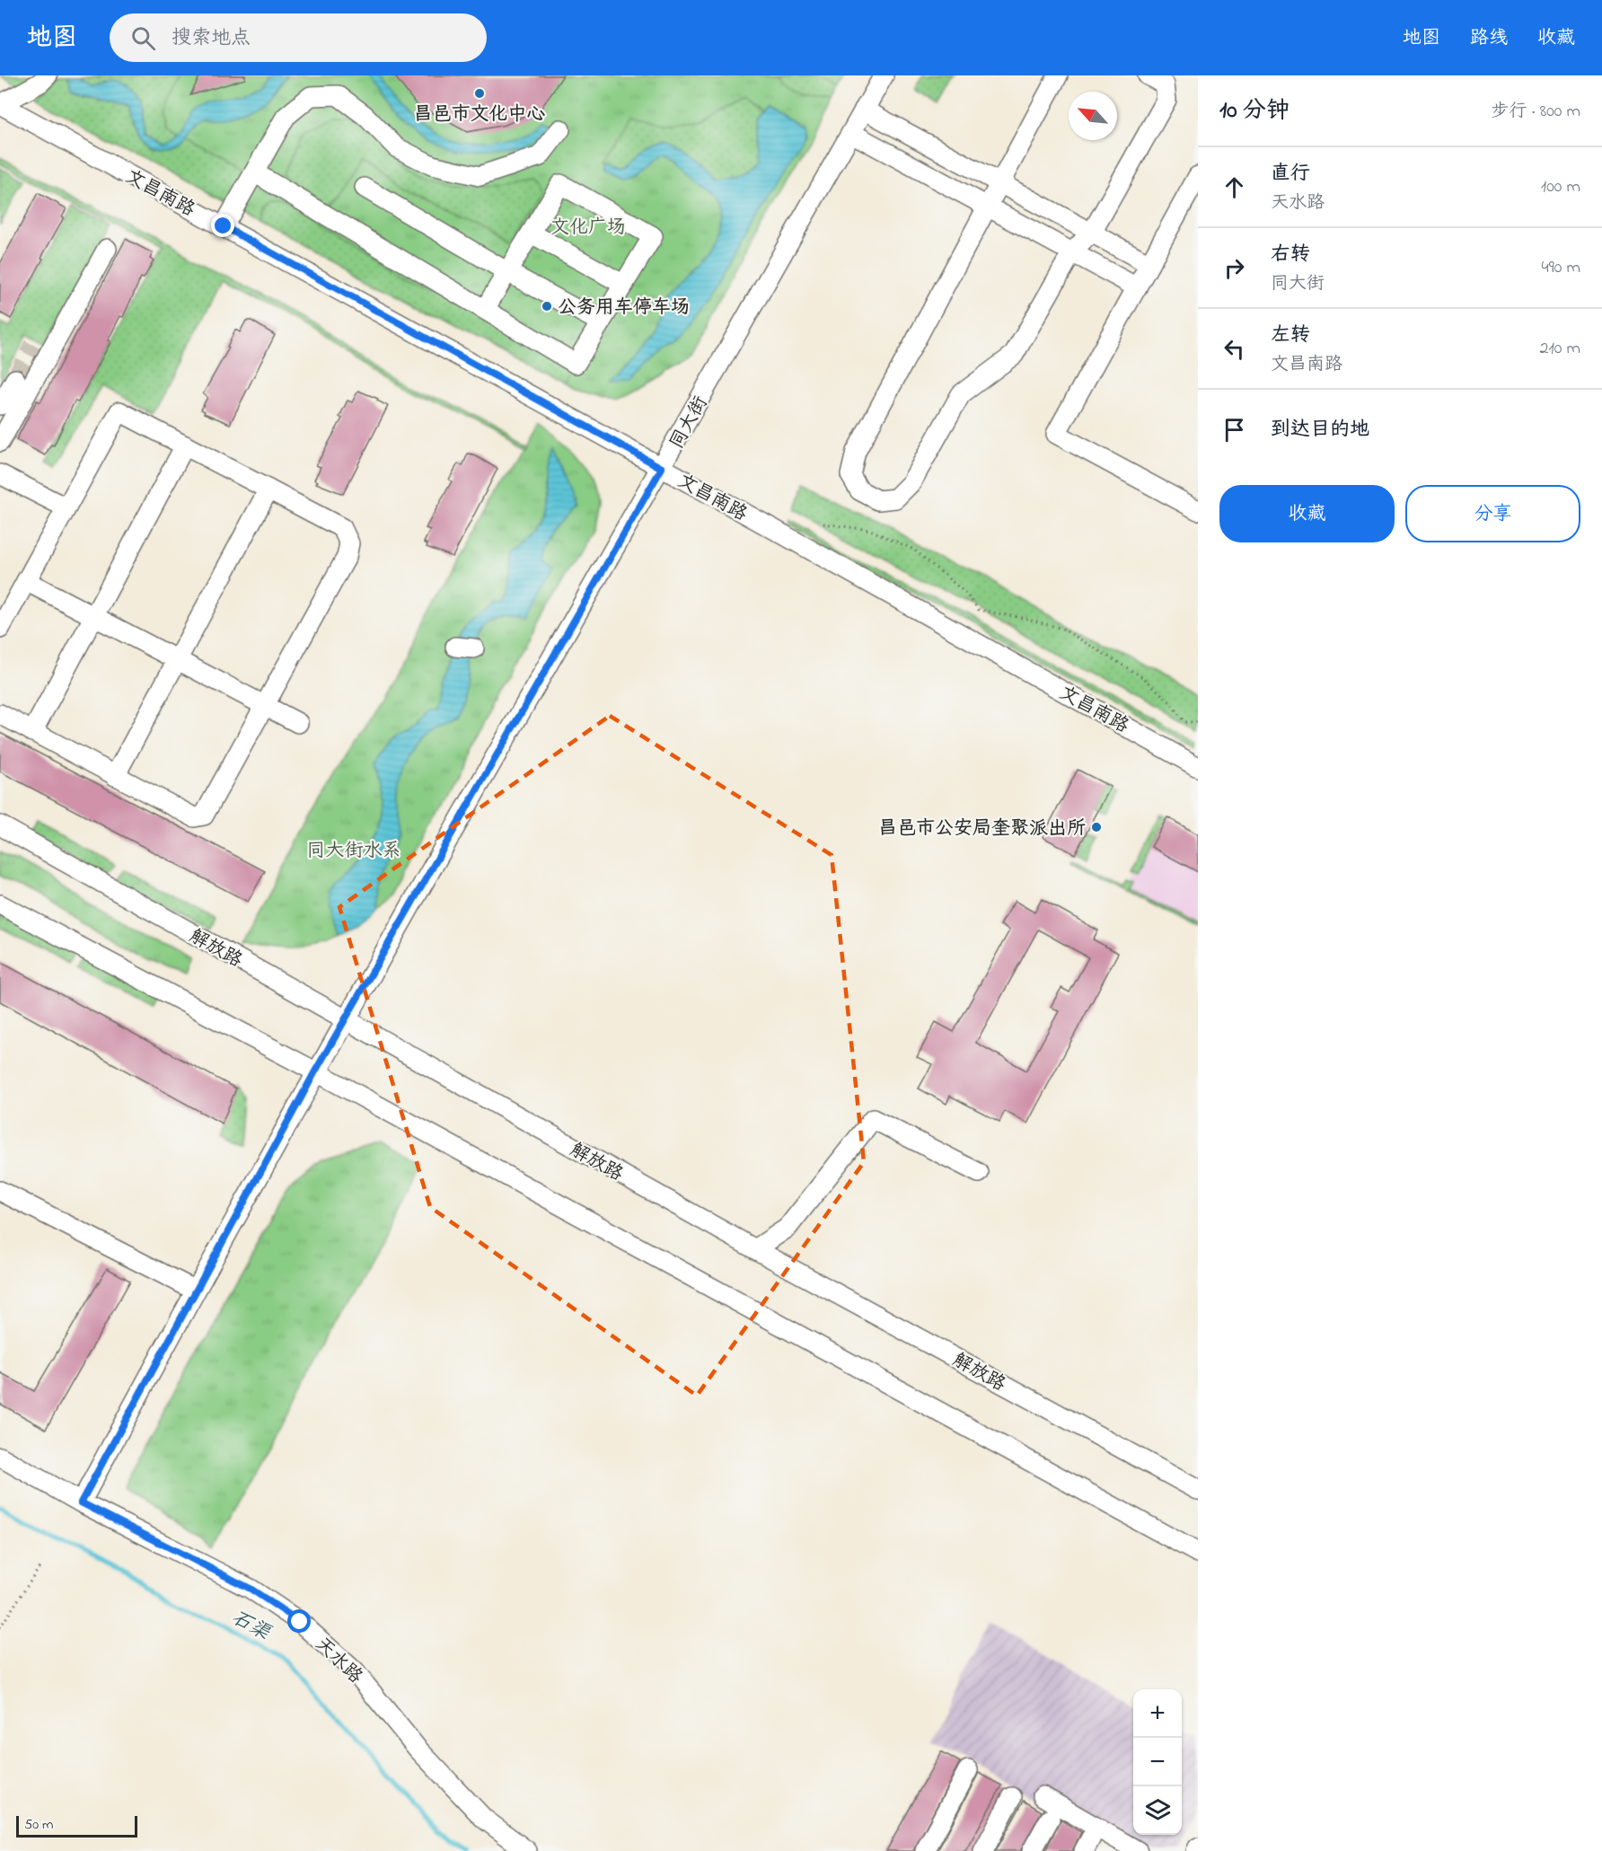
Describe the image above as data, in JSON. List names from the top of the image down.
{
  "streets": {
    "street": [
      "文昌南路",
      "同大街",
      "解放路",
      "天水路"
    ]
  },
  "crossings": [
    ["文昌南路", "同大街"],
    ["同大街", "解放路"],
    ["同大街", "天水路"]
  ],
  "water": ["石渠"],
  "parks": ["文化广场", "同大街水系"],
  "places": ["昌邑市文化中心", "公务用车停车场", "昌邑市公安局奎聚派出所"],
  "scale_bar": "50 m",
  "north": "top left",
  "page": {
    "header": "地图",
    "search": "搜索地点",
    "nav": ["地图", "路线", "收藏"],
    "heading": ["10 分钟", "步行 · 800 m"],
    "list": [
      ["直行", "天水路", "100 m"],
      ["右转", "同大街", "490 m"],
      ["左转", "文昌南路", "210 m"],
      "到达目的地"
    ],
    "buttons": ["收藏", "分享"],
    "map_buttons": ["+", "−"],
    "scale": "50 m"
  }
}
